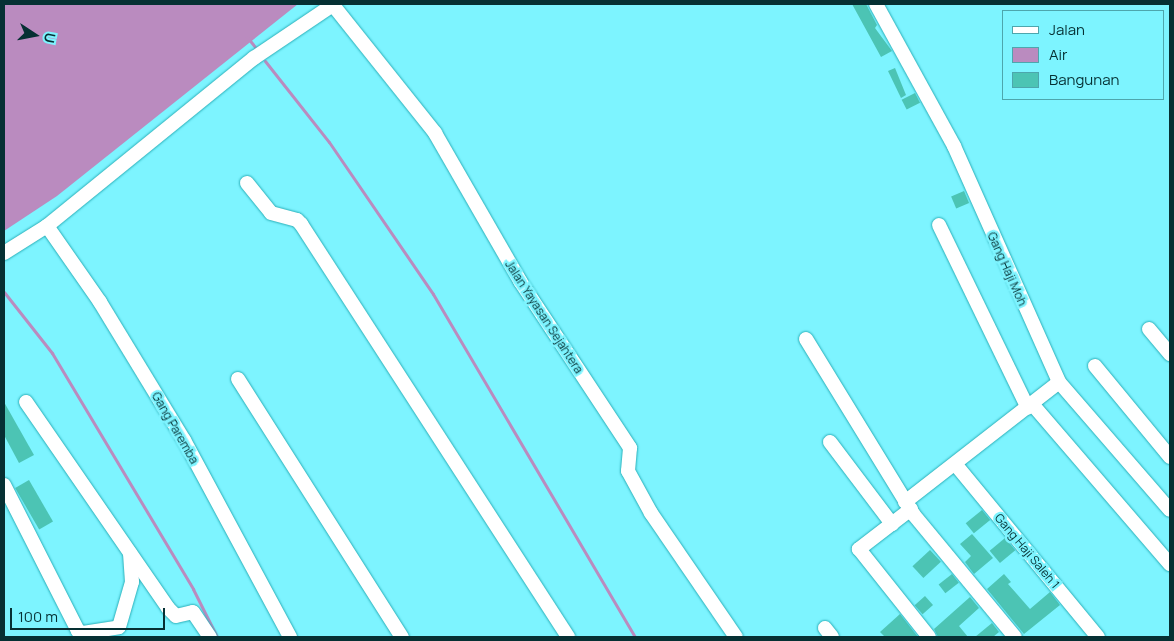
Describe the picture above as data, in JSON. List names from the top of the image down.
{
  "streets": {
    "street": [
      "Gang Haji Moh",
      "Jalan Yayasan Sejahtera",
      "Gang Paremba",
      "Gang Haji Saleh 1"
    ]
  },
  "legend": ["Jalan", "Air", "Bangunan"],
  "scale_bar": "100 m",
  "north": "right"
}
